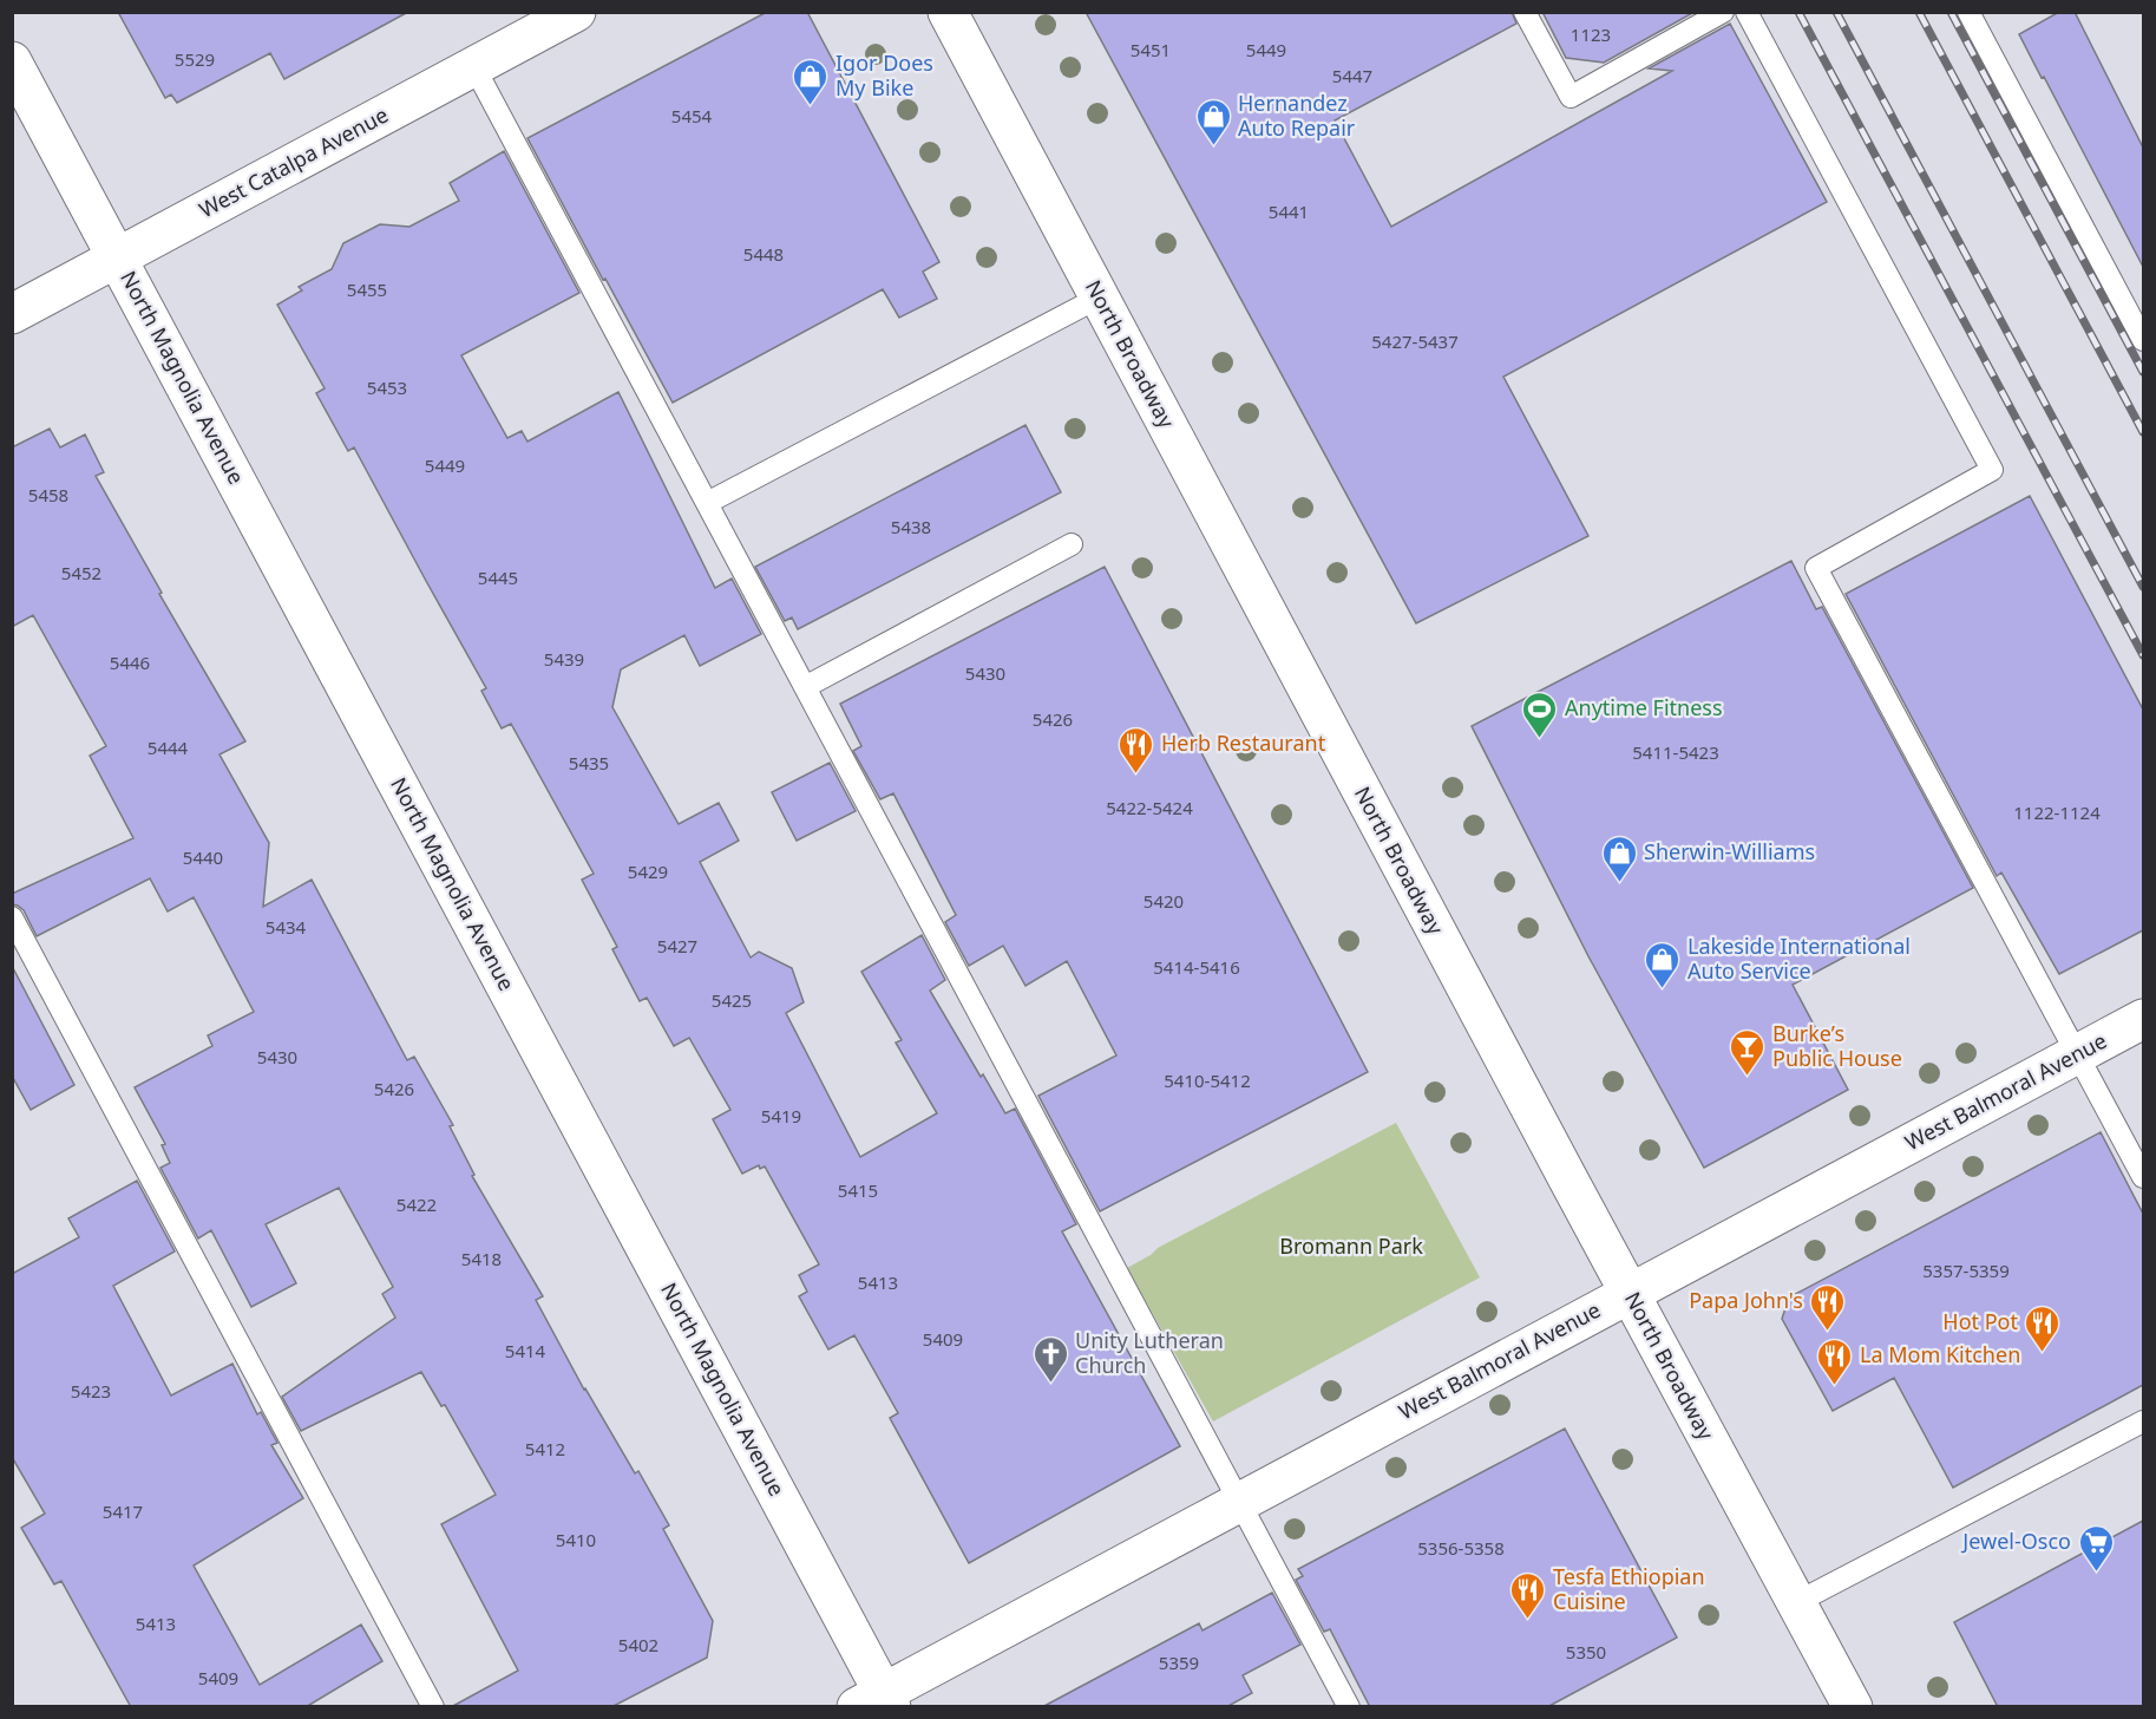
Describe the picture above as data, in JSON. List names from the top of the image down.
{
  "streets": {
    "street": [
      "West Catalpa Avenue",
      "North Broadway",
      "North Magnolia Avenue",
      "West Balmoral Avenue"
    ]
  },
  "crossings": [
    ["West Catalpa Avenue", "North Magnolia Avenue"],
    ["North Broadway", "West Balmoral Avenue"],
    ["North Magnolia Avenue", "West Balmoral Avenue"]
  ],
  "parks": ["Bromann Park"],
  "places": {
    "shop": [
      "Igor Does My Bike",
      "Hernandez Auto Repair",
      "Sherwin-Williams",
      "Lakeside International Auto Service"
    ],
    "sports": ["Anytime Fitness"],
    "restaurant": [
      "Herb Restaurant",
      "Papa John's",
      "Hot Pot",
      "La Mom Kitchen",
      "Tesfa Ethiopian Cuisine"
    ],
    "bar": ["Burke’s Public House"],
    "church": ["Unity Lutheran Church"],
    "supermarket": ["Jewel-Osco"]
  },
  "house_numbers": [
    "1123",
    "5451",
    "5449",
    "5529",
    "5447",
    "5454",
    "5441",
    "5448",
    "5455",
    "5427-5437",
    "5453",
    "5449",
    "5458",
    "5438",
    "5452",
    "5445",
    "5439",
    "5446",
    "5430",
    "5426",
    "5444",
    "5411-5423",
    "5435",
    "5422-5424",
    "1122-1124",
    "5440",
    "5429",
    "5420",
    "5434",
    "5427",
    "5414-5416",
    "5425",
    "5430",
    "5410-5412",
    "5426",
    "5419",
    "5415",
    "5422",
    "5418",
    "5357-5359",
    "5413",
    "5409",
    "5414",
    "5423",
    "5412",
    "5417",
    "5410",
    "5356-5358",
    "5413",
    "5402",
    "5350",
    "5359",
    "5409"
  ]
}
